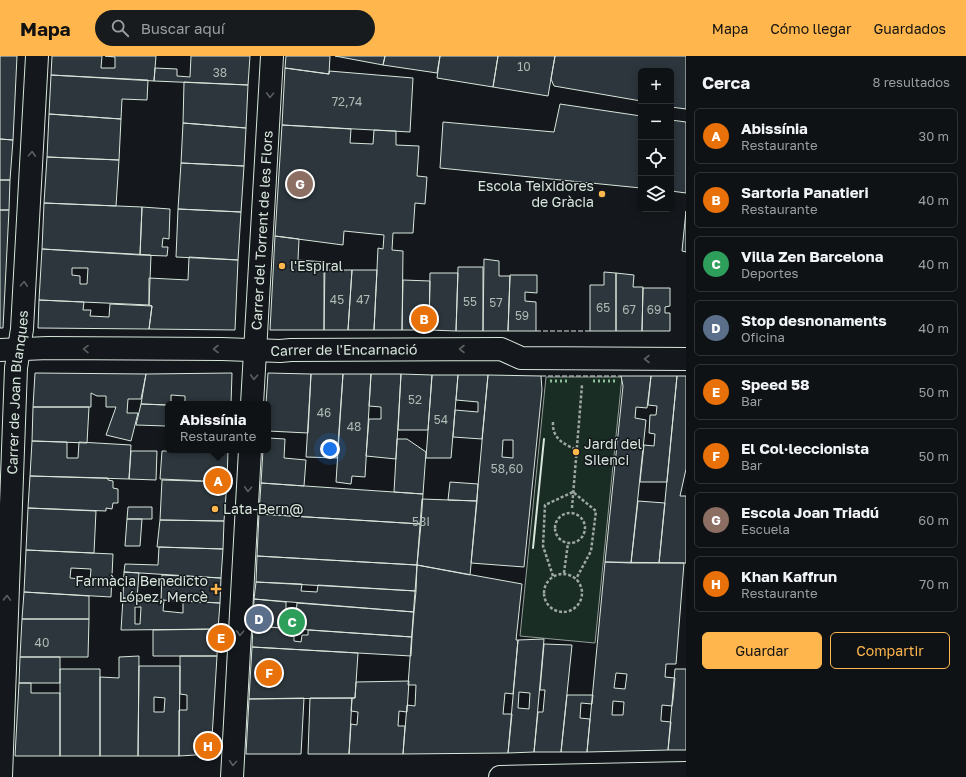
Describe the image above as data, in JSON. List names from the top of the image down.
{
  "streets": {
    "street": ["Carrer del Torrent de les Flors", "Carrer de l'Encarnació", "Carrer de Joan Blanques"]
  },
  "crossings": [
    ["Carrer del Torrent de les Flors", "Carrer de l'Encarnació"],
    ["Carrer de l'Encarnació", "Carrer de Joan Blanques"]
  ],
  "one_way": ["Carrer del Torrent de les Flors", "Carrer de l'Encarnació", "Carrer de Joan Blanques"],
  "places": {
    "other": [
      "Escola Teixidores de Gràcia",
      "l'Espiral",
      "Jardí del Silenci",
      "Lata-Bern@"
    ],
    "health": ["Farmàcia Benedicto López, Mercè"]
  },
  "house_numbers": [
    "10",
    "38",
    "72,74",
    "45",
    "47",
    "55",
    "57",
    "65",
    "67",
    "69",
    "59",
    "52",
    "46",
    "54",
    "48",
    "58,60",
    "58I",
    "40"
  ],
  "page": {
    "header": "Mapa",
    "search": "Buscar aquí",
    "nav": ["Mapa", "Cómo llegar", "Guardados"],
    "heading": ["Cerca", "8 resultados"],
    "map_buttons": ["+", "−"],
    "list": [
      {
        "mark": "A",
        "name": "Abissínia",
        "note": "Restaurante",
        "value": "30 m"
      },
      {
        "mark": "B",
        "name": "Sartoria Panatieri",
        "note": "Restaurante",
        "value": "40 m"
      },
      {
        "mark": "C",
        "name": "Villa Zen Barcelona",
        "note": "Deportes",
        "value": "40 m"
      },
      {
        "mark": "D",
        "name": "Stop desnonaments",
        "note": "Oficina",
        "value": "40 m"
      },
      {
        "mark": "E",
        "name": "Speed 58",
        "note": "Bar",
        "value": "50 m"
      },
      {
        "mark": "F",
        "name": "El Col·leccionista",
        "note": "Bar",
        "value": "50 m"
      },
      {
        "mark": "G",
        "name": "Escola Joan Triadú",
        "note": "Escuela",
        "value": "60 m"
      },
      {
        "mark": "H",
        "name": "Khan Kaffrun",
        "note": "Restaurante",
        "value": "70 m"
      }
    ],
    "pins": [
      "G",
      "B",
      "A",
      "D",
      "C",
      "E",
      "F",
      "H"
    ],
    "popup": ["Abissínia", "Restaurante"],
    "buttons": ["Guardar", "Compartir"]
  }
}
